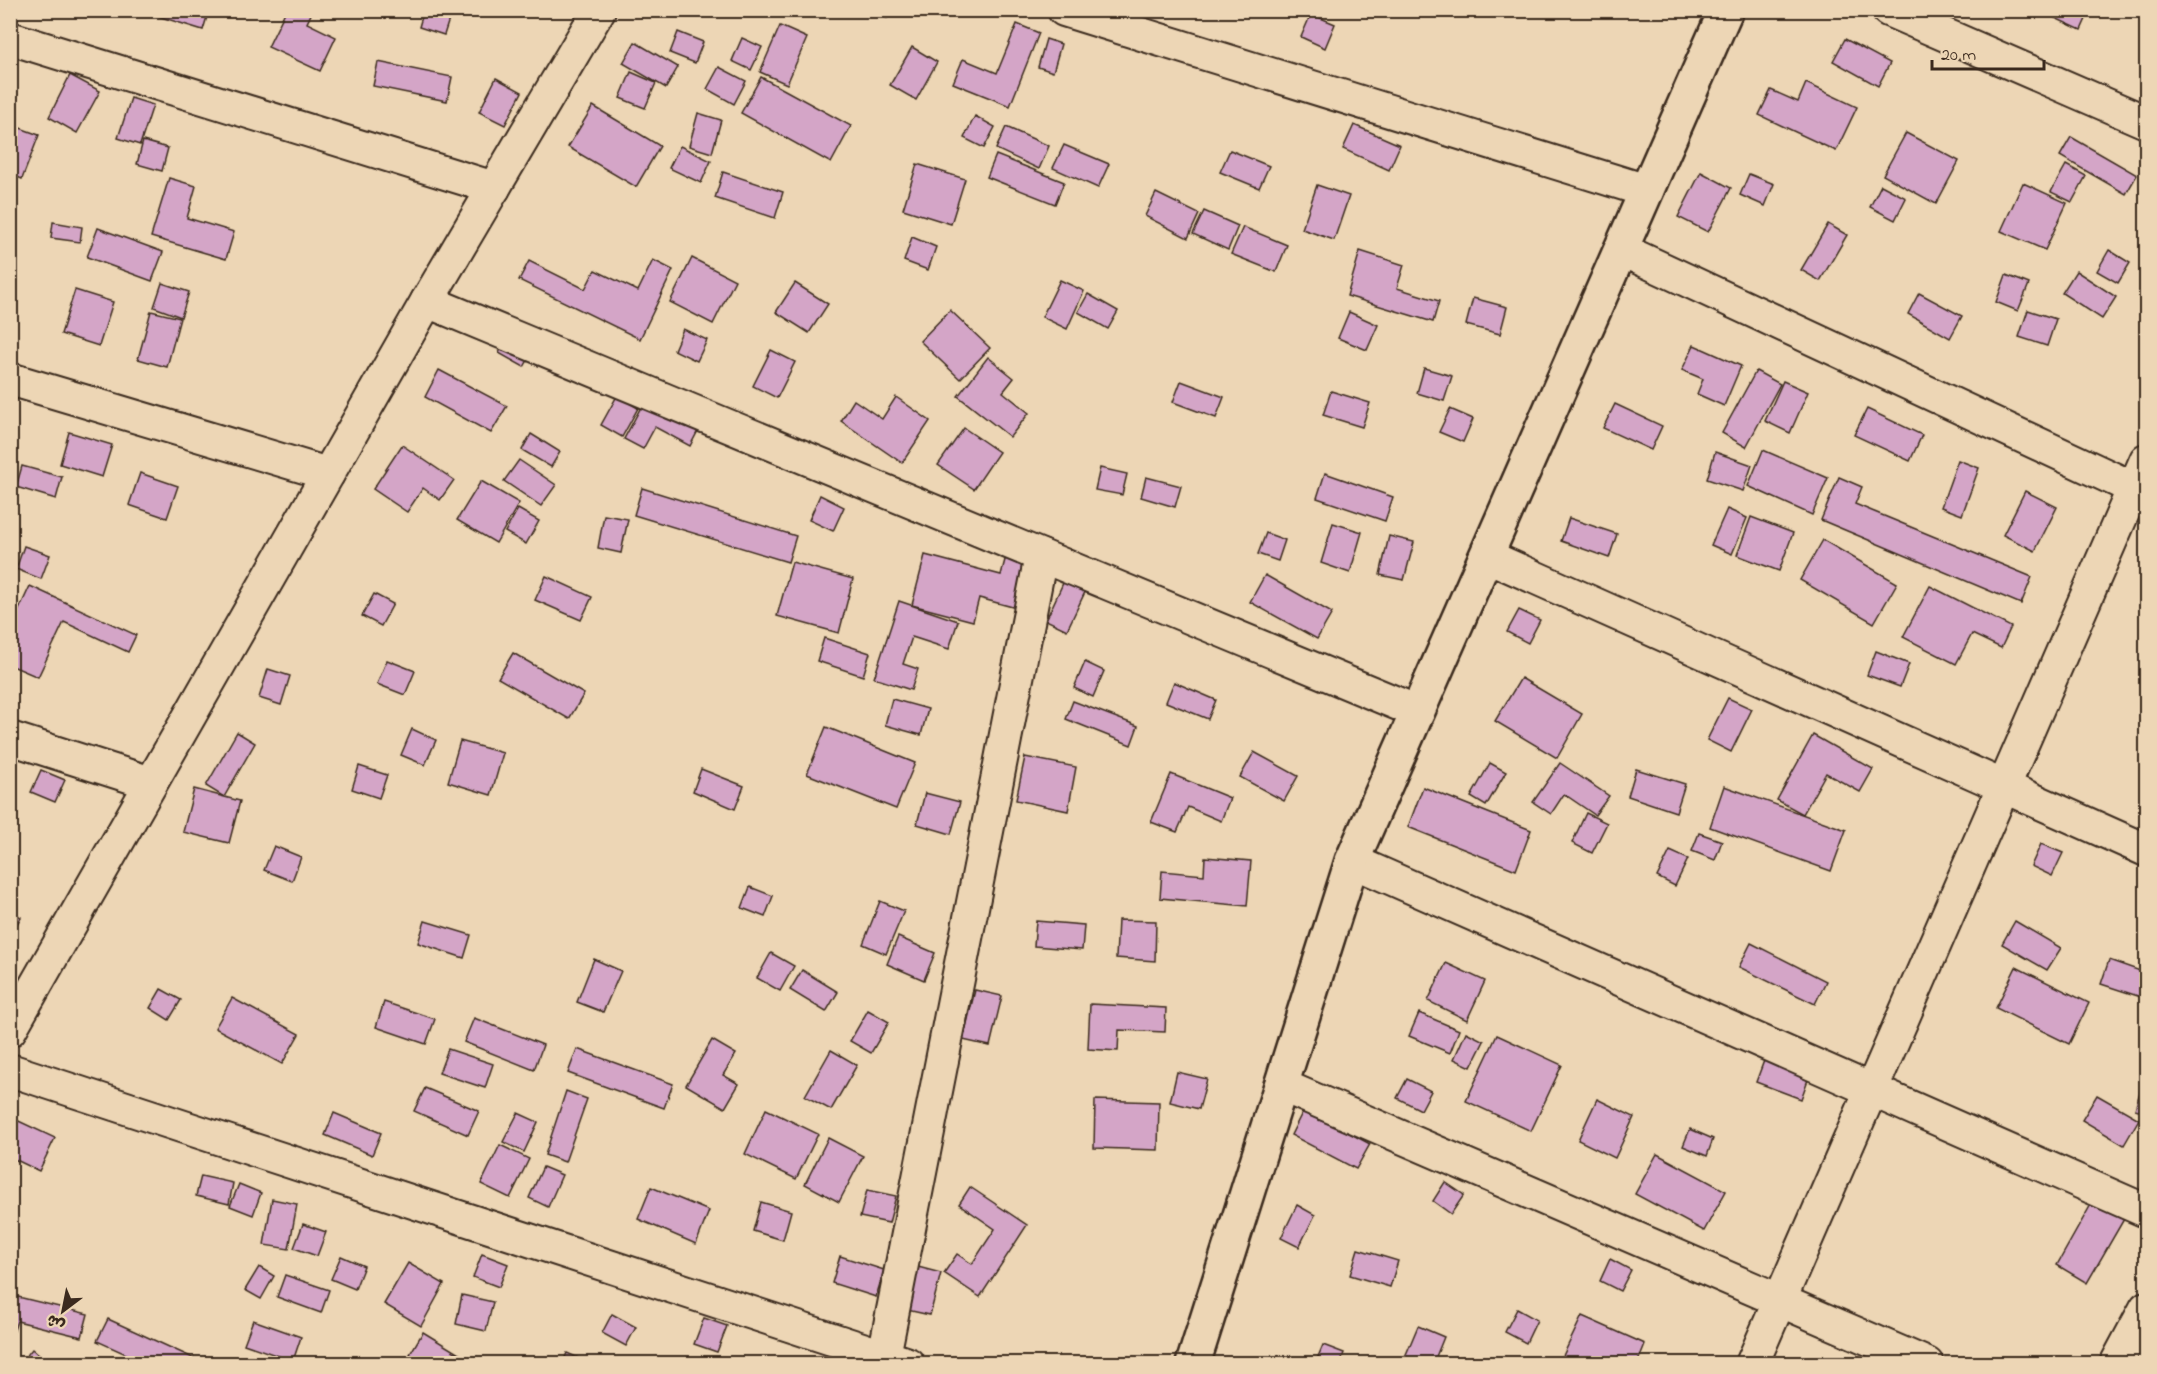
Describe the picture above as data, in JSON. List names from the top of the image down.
{
  "scale_bar": "20 m",
  "north": "bottom left"
}
